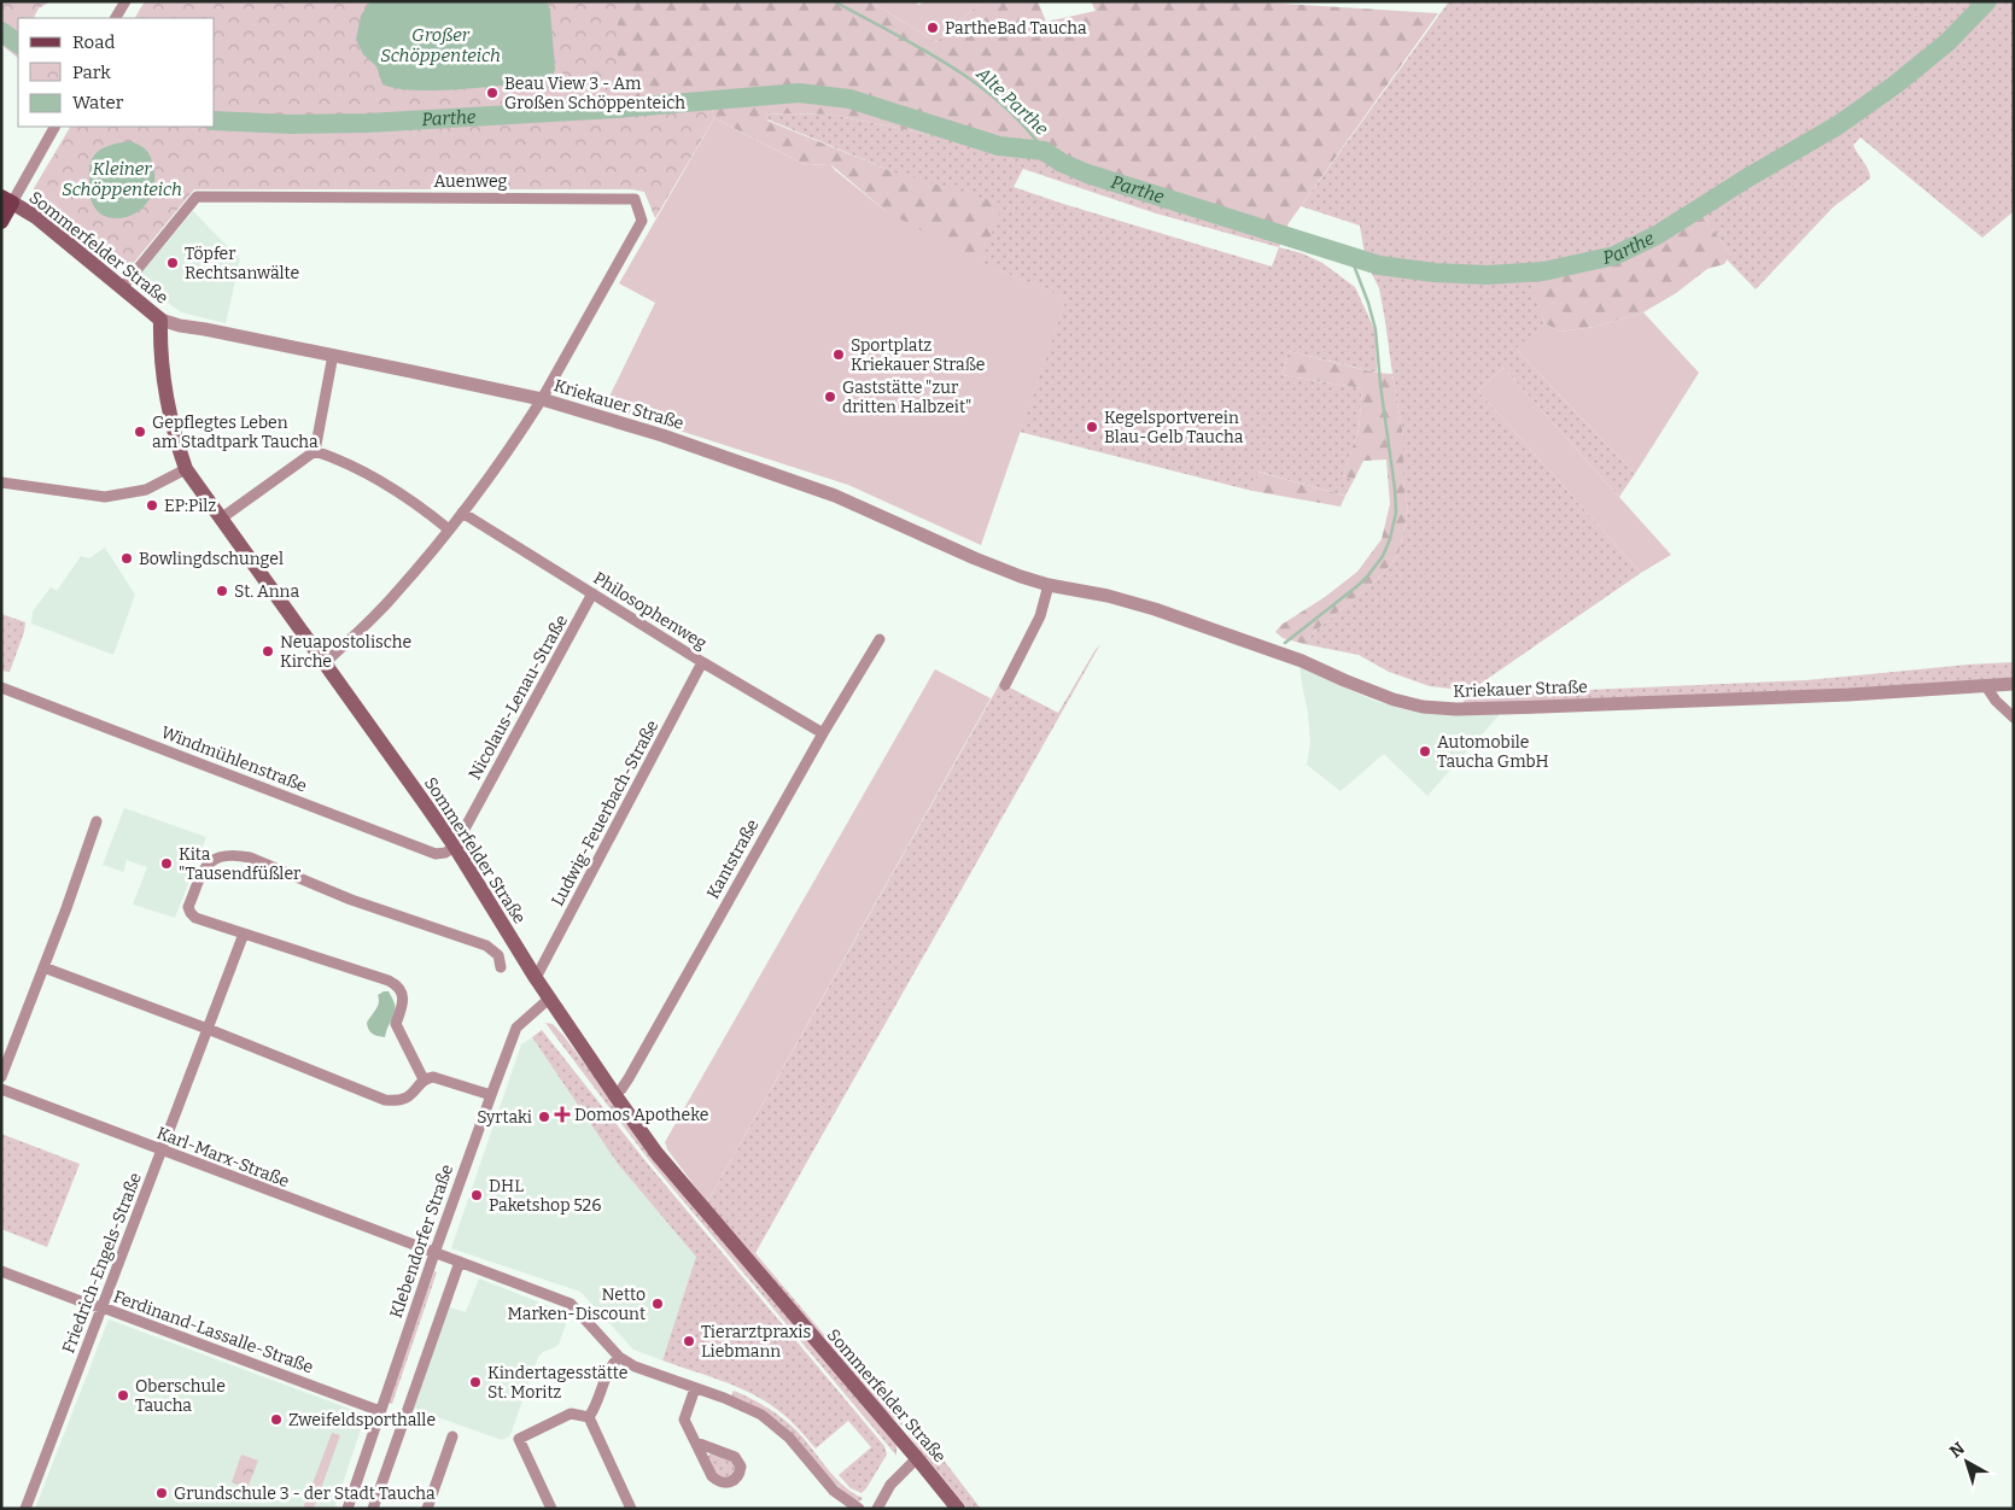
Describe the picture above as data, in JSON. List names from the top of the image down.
{
  "streets": {
    "main road": ["Sommerfelder Straße"],
    "street": [
      "Auenweg",
      "Kriekauer Straße",
      "Philosophenweg",
      "Nicolaus-Lenau-Straße",
      "Windmühlenstraße",
      "Ludwig-Feuerbach-Straße",
      "Kantstraße",
      "Karl-Marx-Straße",
      "Klebendorfer Straße",
      "Friedrich-Engels-Straße",
      "Ferdinand-Lassalle-Straße"
    ]
  },
  "crossings": [
    ["Auenweg", "Sommerfelder Straße"],
    ["Auenweg", "Kriekauer Straße"],
    ["Sommerfelder Straße", "Kriekauer Straße"],
    ["Sommerfelder Straße", "Nicolaus-Lenau-Straße"],
    ["Sommerfelder Straße", "Windmühlenstraße"],
    ["Sommerfelder Straße", "Ludwig-Feuerbach-Straße"],
    ["Sommerfelder Straße", "Kantstraße"],
    ["Sommerfelder Straße", "Klebendorfer Straße"],
    ["Philosophenweg", "Nicolaus-Lenau-Straße"],
    ["Philosophenweg", "Ludwig-Feuerbach-Straße"],
    ["Philosophenweg", "Kantstraße"],
    ["Nicolaus-Lenau-Straße", "Windmühlenstraße"],
    ["Karl-Marx-Straße", "Klebendorfer Straße"],
    ["Karl-Marx-Straße", "Friedrich-Engels-Straße"],
    ["Klebendorfer Straße", "Ferdinand-Lassalle-Straße"],
    ["Friedrich-Engels-Straße", "Ferdinand-Lassalle-Straße"]
  ],
  "water": [
    "Großer Schöppenteich",
    "Alte Parthe",
    "Parthe",
    "Kleiner Schöppenteich"
  ],
  "places": {
    "other": [
      "PartheBad Taucha",
      "Beau View 3 - Am Großen Schöppenteich",
      "Töpfer Rechtsanwälte",
      "Sportplatz Kriekauer Straße",
      "Gaststätte \"zur dritten Halbzeit\"",
      "Kegelsportverein Blau-Gelb Taucha",
      "Gepflegtes Leben am Stadtpark Taucha",
      "EP:Pilz",
      "Bowlingdschungel",
      "St. Anna",
      "Neuapostolische Kirche",
      "Automobile Taucha GmbH",
      "Kita \"Tausendfüßler",
      "Syrtaki",
      "DHL Paketshop 526",
      "Netto Marken-Discount",
      "Tierarztpraxis Liebmann",
      "Kindertagesstätte St. Moritz",
      "Oberschule Taucha",
      "Zweifeldsporthalle",
      "Grundschule 3 - der Stadt Taucha"
    ],
    "health": ["Domos Apotheke"]
  },
  "legend": ["Road", "Park", "Water"],
  "north": "top left"
}
